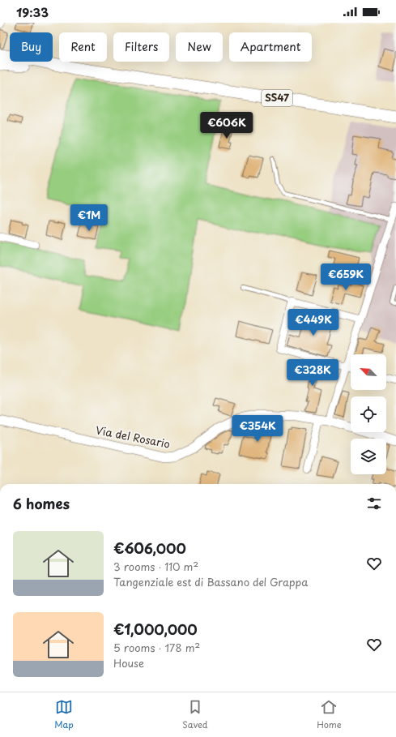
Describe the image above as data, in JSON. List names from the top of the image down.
{
  "streets": {
    "highway": ["SS47"],
    "street": ["Via del Rosario"]
  },
  "north": "top left",
  "page": {
    "status": "19:33",
    "chip": [
      "Buy",
      "Rent",
      "Filters",
      "New",
      "Apartment"
    ],
    "price": [
      "€606K",
      "€1M",
      "€659K",
      "€449K",
      "€328K",
      "€354K"
    ],
    "heading": "6 homes",
    "list": [
      {
        "name": "€606,000",
        "note": "3 rooms · 110 m² · Tangenziale est di Bassano del Grappa"
      },
      {
        "name": "€1,000,000",
        "note": "5 rooms · 178 m² · House"
      }
    ],
    "tabs": ["Map", "Saved", "Home"]
  }
}
